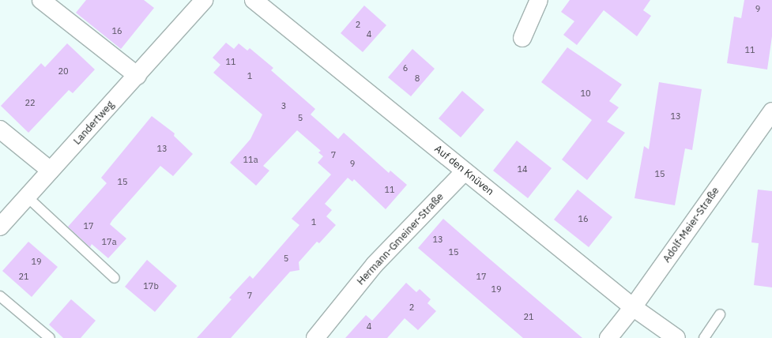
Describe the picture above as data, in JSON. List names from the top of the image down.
{
  "streets": {
    "street": [
      "Landertweg",
      "Auf den Knüven",
      "Adolf-Meier-Straße",
      "Hermann-Gmeiner-Straße"
    ]
  },
  "crossings": [
    ["Auf den Knüven", "Adolf-Meier-Straße"],
    ["Auf den Knüven", "Hermann-Gmeiner-Straße"]
  ],
  "house_numbers": [
    "9",
    "2",
    "16",
    "4",
    "11",
    "11",
    "6",
    "20",
    "1",
    "8",
    "10",
    "22",
    "3",
    "13",
    "5",
    "13",
    "7",
    "11a",
    "9",
    "14",
    "15",
    "15",
    "11",
    "16",
    "1",
    "17",
    "13",
    "17a",
    "15",
    "5",
    "19",
    "21",
    "17",
    "17b",
    "19",
    "7",
    "2",
    "21",
    "4"
  ]
}
